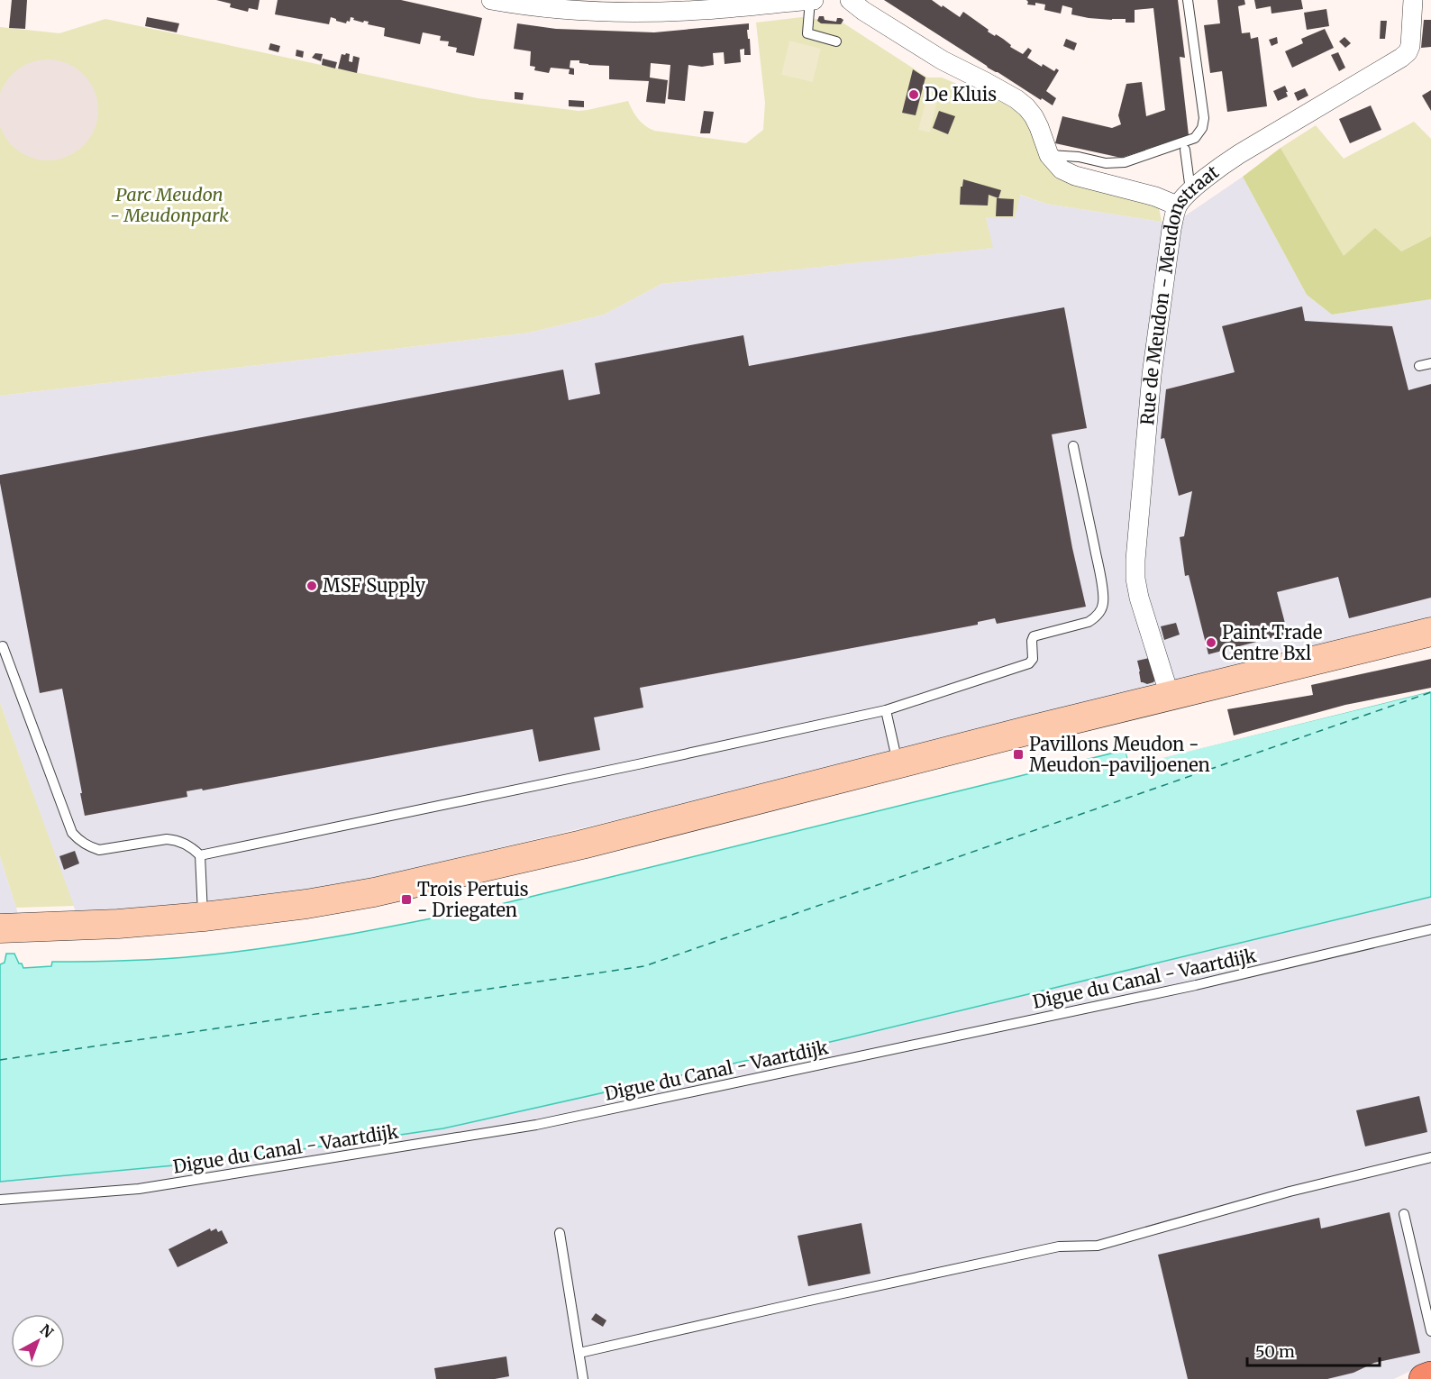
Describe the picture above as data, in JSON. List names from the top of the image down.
{
  "streets": {
    "street": ["Rue de Meudon - Meudonstraat"],
    "lane": ["Digue du Canal - Vaartdijk"]
  },
  "parks": ["Parc Meudon - Meudonpark"],
  "places": {
    "other": ["De Kluis", "MSF Supply", "Paint Trade Centre Bxl"],
    "transit": ["Pavillons Meudon - Meudon-paviljoenen", "Trois Pertuis - Driegaten"]
  },
  "scale_bar": "50 m",
  "north": "top right"
}
